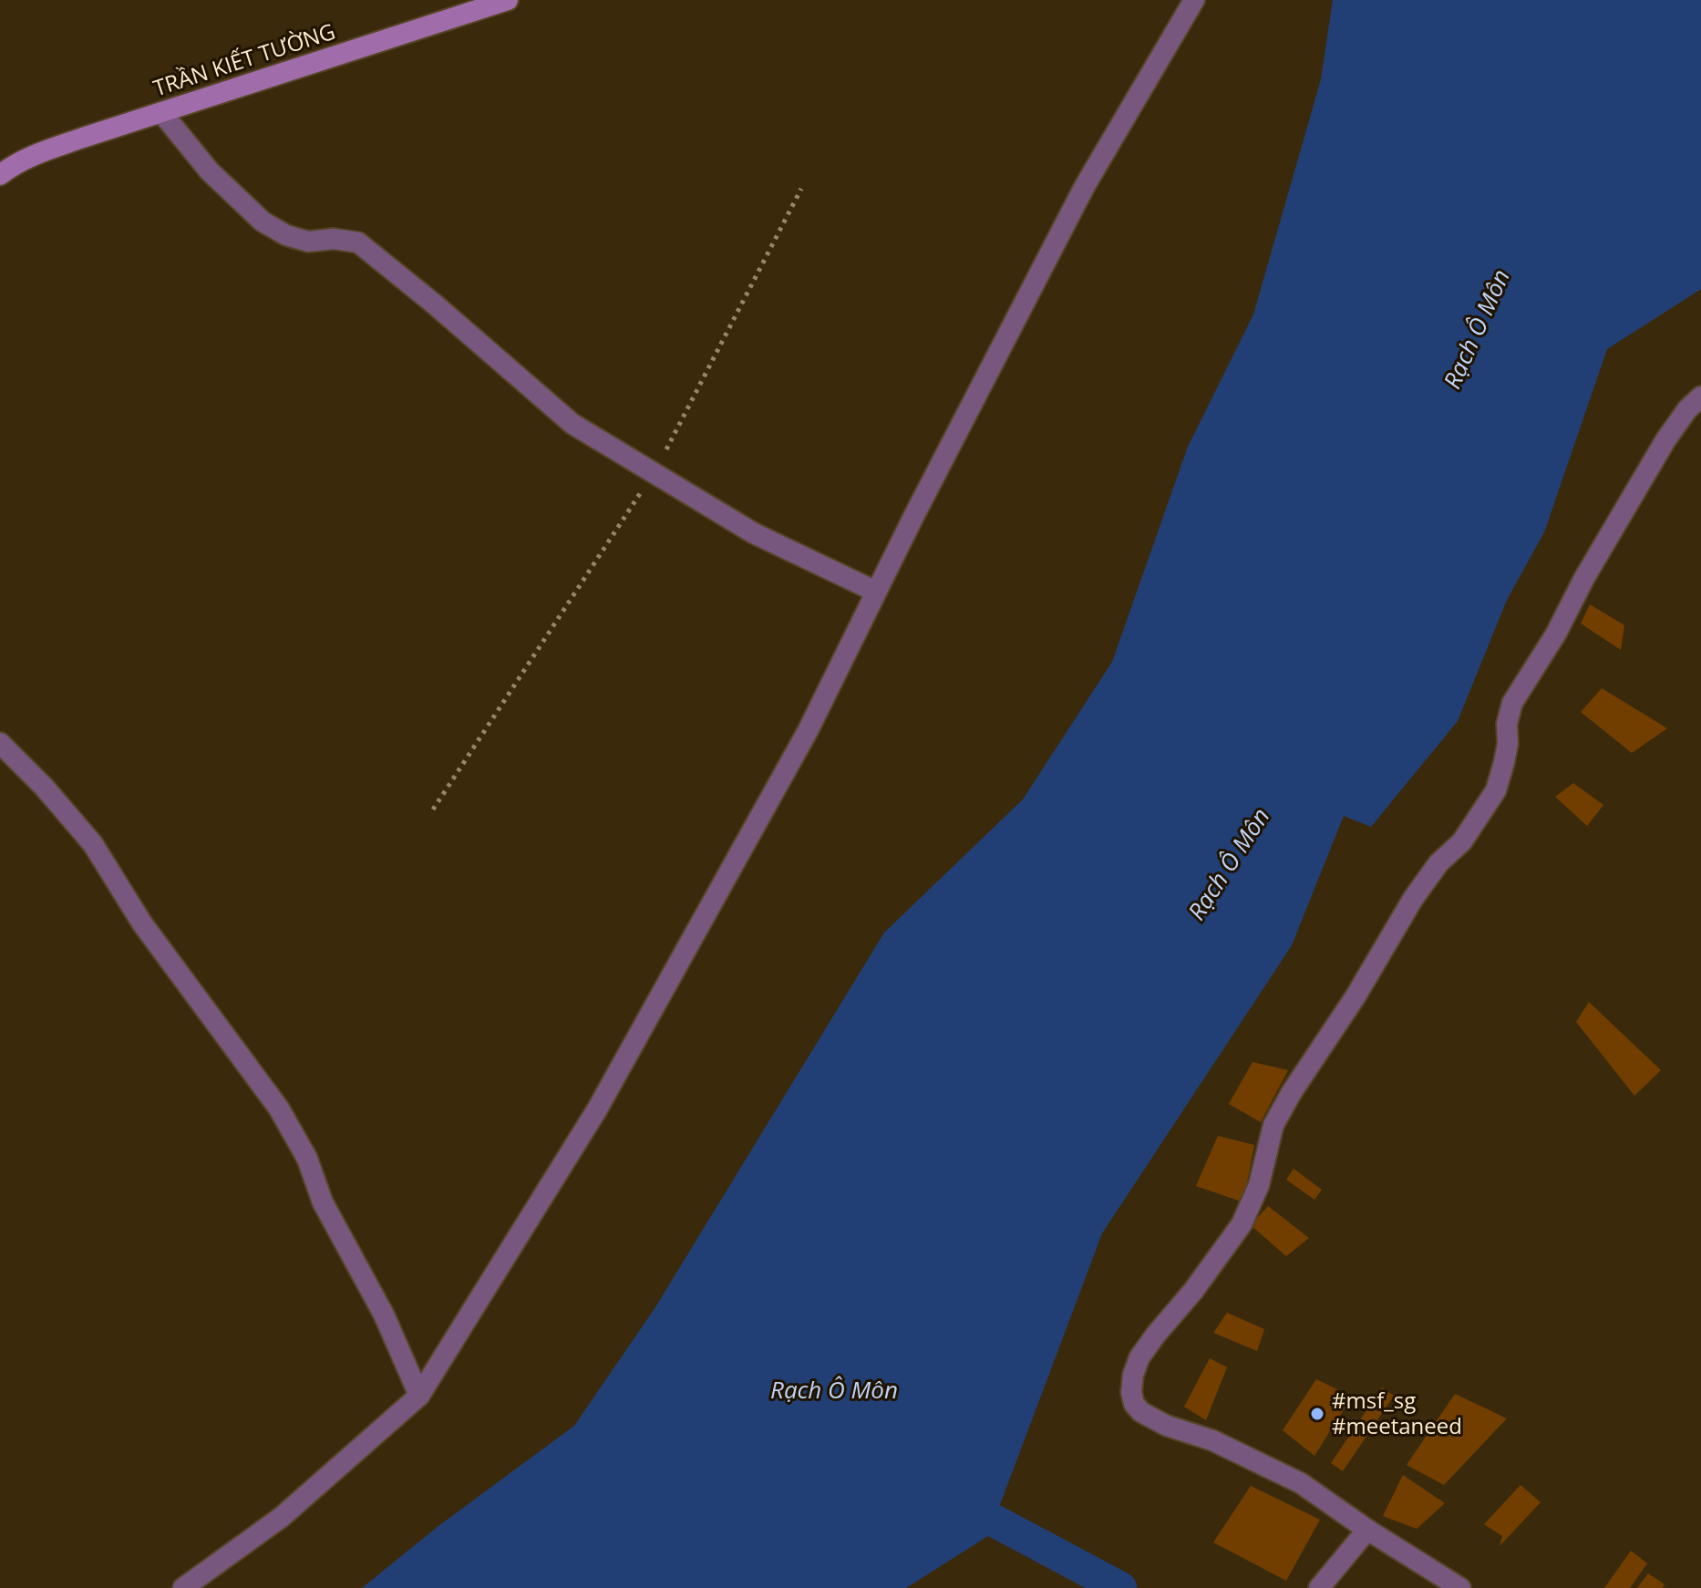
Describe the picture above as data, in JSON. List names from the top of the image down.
{
  "streets": {
    "main road": ["TRẦN KIẾT TƯỜNG"]
  },
  "water": ["Rạch Ô Môn"],
  "places": ["#msf_sg #meetaneed"]
}
